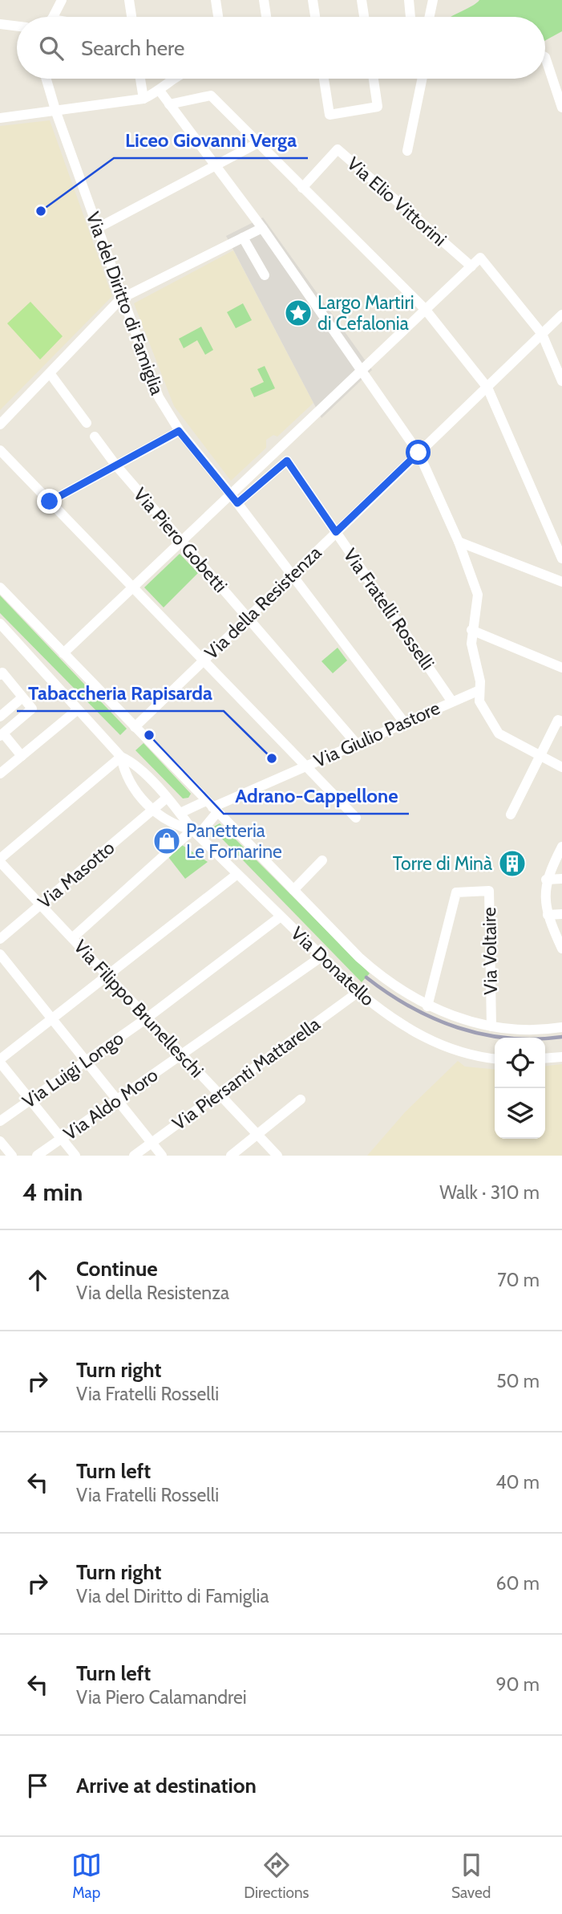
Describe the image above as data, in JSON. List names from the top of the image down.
{
  "streets": {
    "street": [
      "Via Elio Vittorini",
      "Via del Diritto di Famiglia",
      "Via Piero Gobetti",
      "Via della Resistenza",
      "Via Fratelli Rosselli",
      "Via Giulio Pastore",
      "Via Masotto",
      "Via Voltaire",
      "Via Donatello",
      "Via Filippo Brunelleschi",
      "Via Luigi Longo",
      "Via Piersanti Mattarella",
      "Via Aldo Moro"
    ]
  },
  "crossings": [
    ["Via del Diritto di Famiglia", "Via della Resistenza"],
    ["Via del Diritto di Famiglia", "Via Fratelli Rosselli"],
    ["Via del Diritto di Famiglia", "Via Giulio Pastore"],
    ["Via Piero Gobetti", "Via della Resistenza"],
    ["Via Piero Gobetti", "Via Giulio Pastore"],
    ["Via della Resistenza", "Via Fratelli Rosselli"],
    ["Via Fratelli Rosselli", "Via Giulio Pastore"],
    ["Via Masotto", "Via Filippo Brunelleschi"],
    ["Via Donatello", "Via Luigi Longo"],
    ["Via Donatello", "Via Piersanti Mattarella"],
    ["Via Donatello", "Via Aldo Moro"],
    ["Via Filippo Brunelleschi", "Via Luigi Longo"],
    ["Via Filippo Brunelleschi", "Via Piersanti Mattarella"],
    ["Via Filippo Brunelleschi", "Via Aldo Moro"]
  ],
  "places": {
    "other": ["Liceo Giovanni Verga", "Adrano-Cappellone", "Tabaccheria Rapisarda"],
    "place": ["Largo Martiri di Cefalonia"],
    "shop": ["Panetteria Le Fornarine"],
    "building": ["Torre di Minà"]
  },
  "page": {
    "search": "Search here",
    "heading": ["4 min", "Walk · 310 m"],
    "list": [
      ["Continue", "Via della Resistenza", "70 m"],
      ["Turn right", "Via Fratelli Rosselli", "50 m"],
      ["Turn left", "Via Fratelli Rosselli", "40 m"],
      ["Turn right", "Via del Diritto di Famiglia", "60 m"],
      ["Turn left", "Via Piero Calamandrei", "90 m"],
      "Arrive at destination"
    ],
    "nav": ["Map", "Directions", "Saved"]
  }
}
